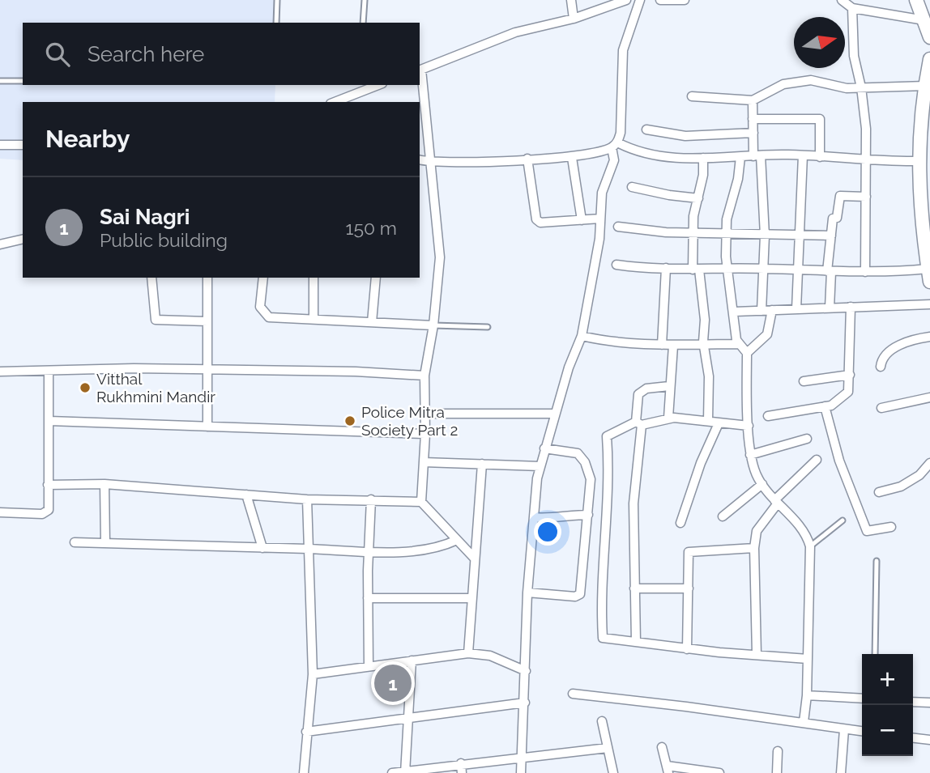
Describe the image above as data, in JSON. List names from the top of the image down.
{
  "places": ["Vitthal Rukhmini Mandir", "Police Mitra Society Part 2"],
  "north": "right",
  "page": {
    "search": "Search here",
    "heading": "Nearby",
    "list": [
      {
        "mark": "1",
        "name": "Sai Nagri",
        "note": "Public building",
        "value": "150 m"
      }
    ],
    "map_buttons": ["+", "−"],
    "pins": "1"
  }
}
